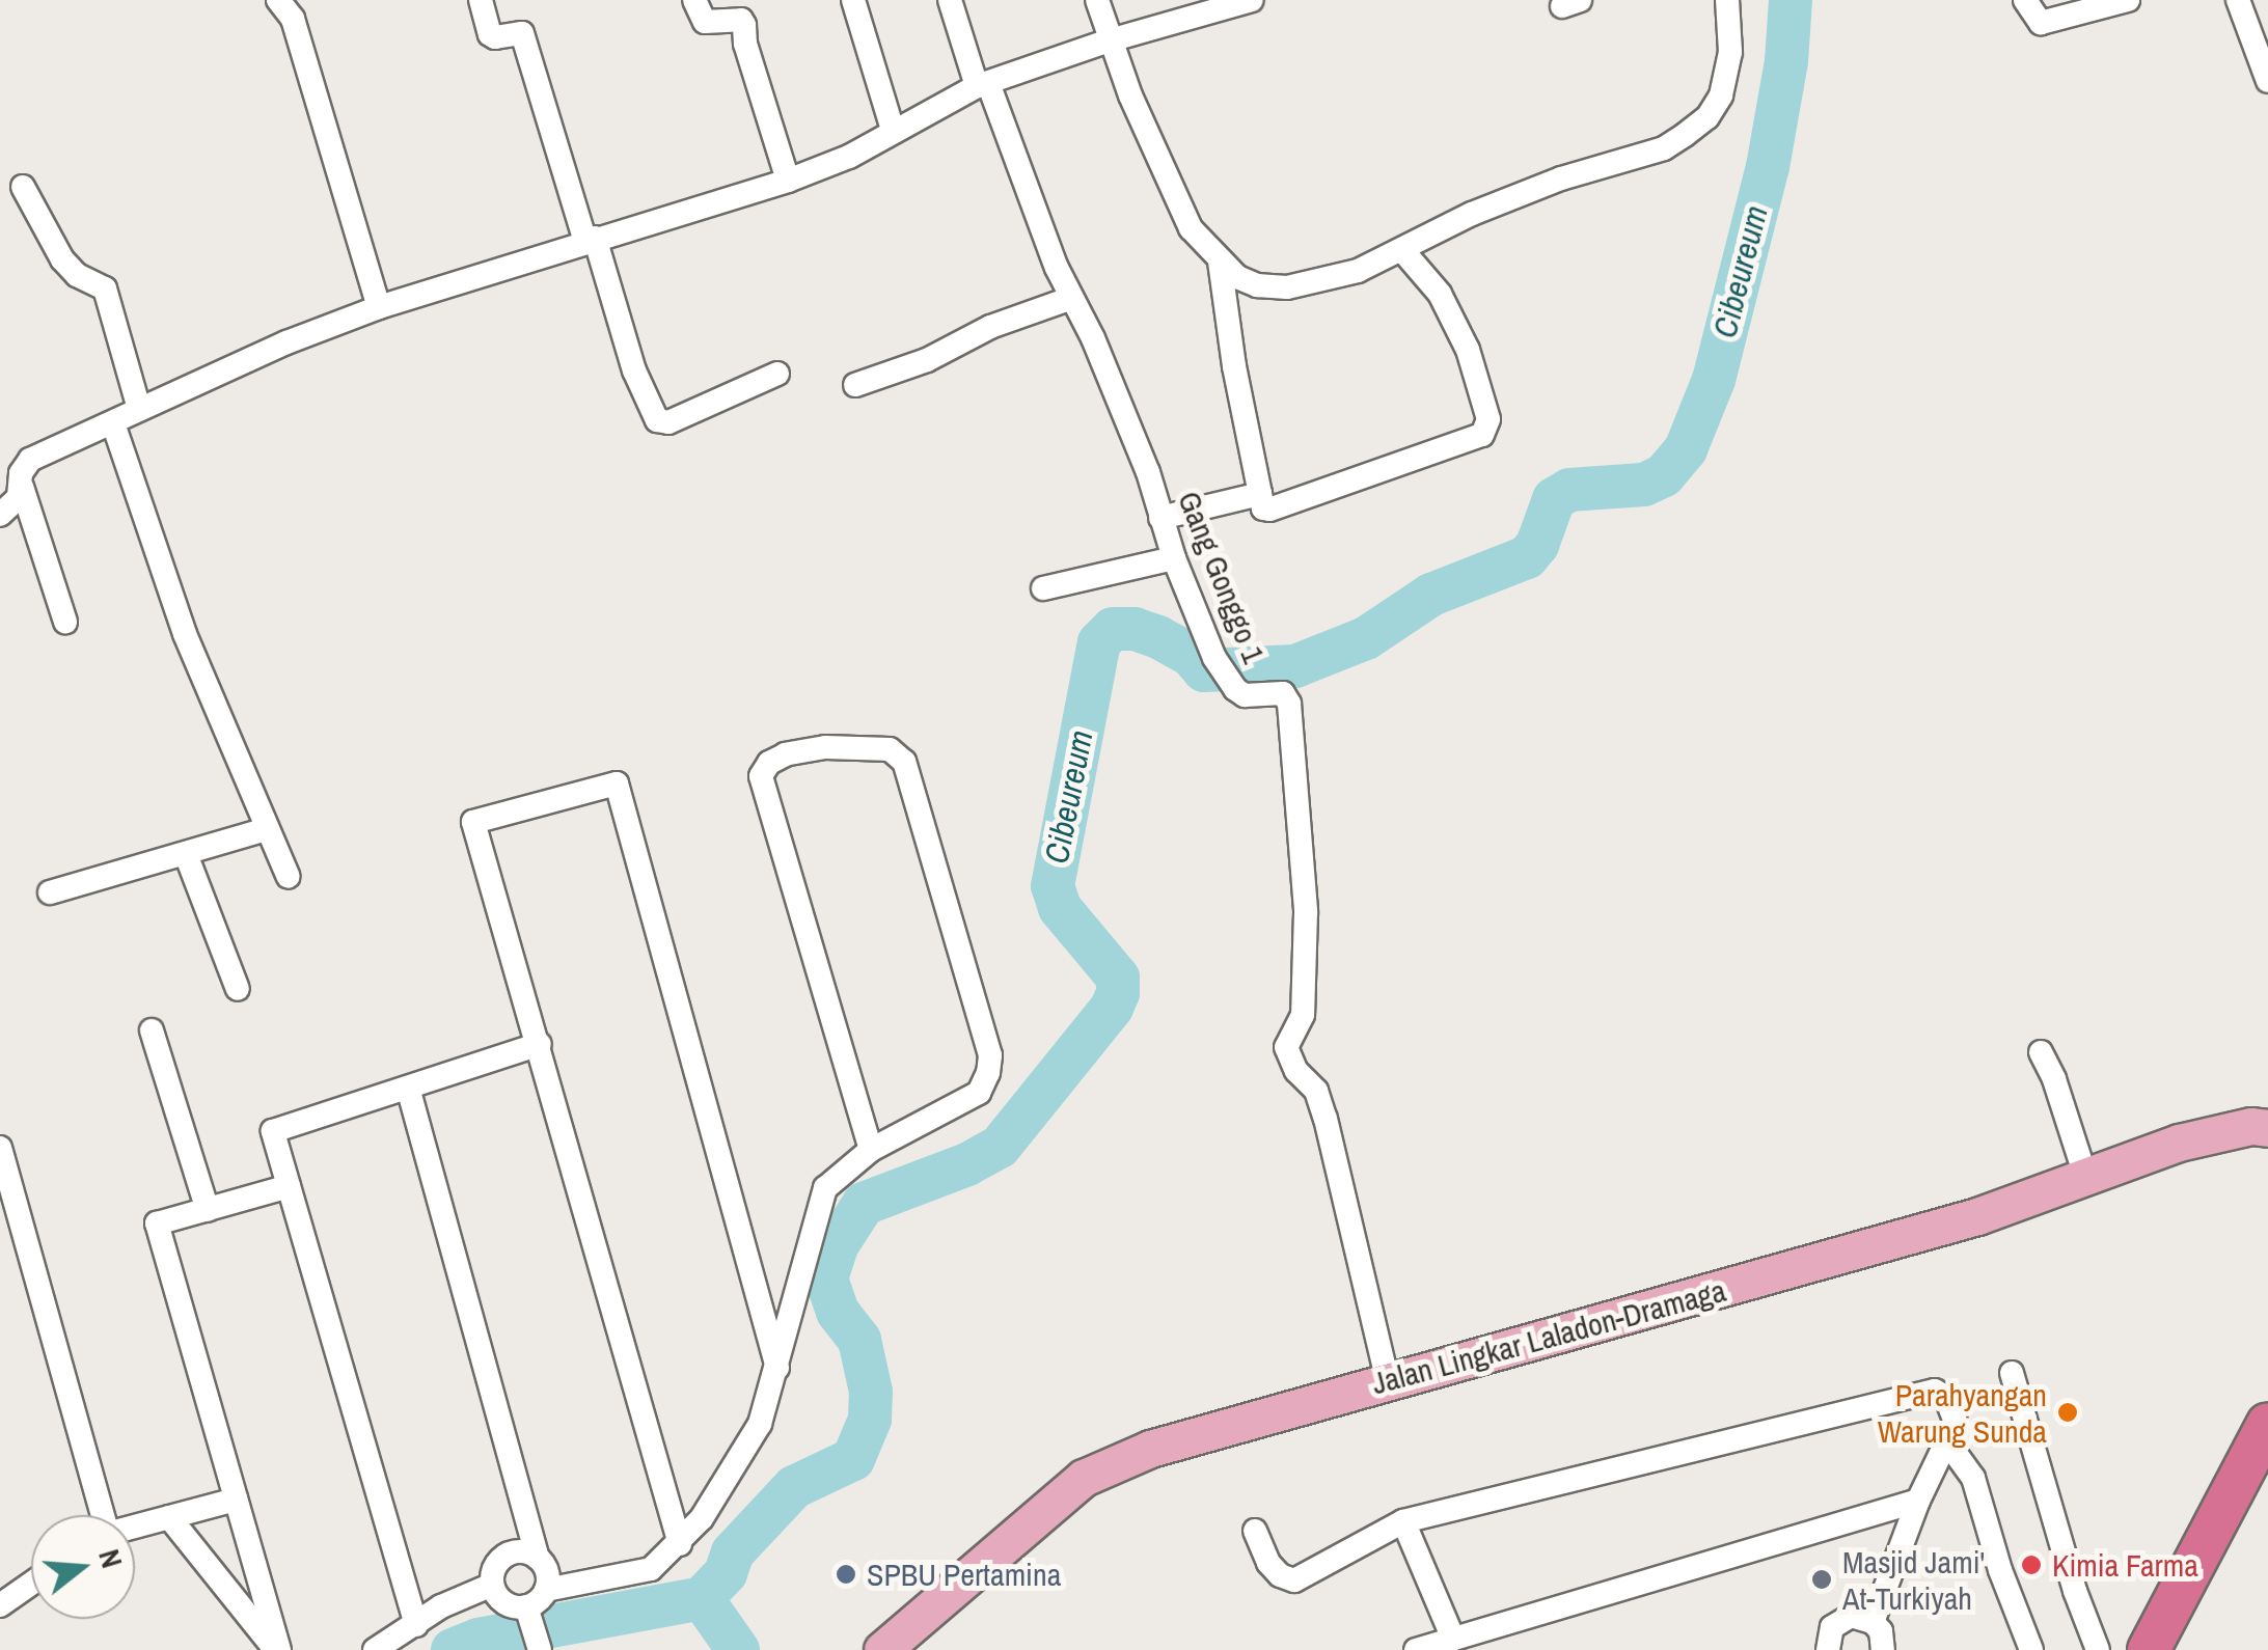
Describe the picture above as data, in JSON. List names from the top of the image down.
{
  "streets": {
    "main road": ["Jalan Lingkar Laladon-Dramaga"],
    "street": ["Gang Gonggo 1"]
  },
  "crossings": [
    ["Gang Gonggo 1", "Jalan Lingkar Laladon-Dramaga"]
  ],
  "water": ["Cibeureum"],
  "places": [
    "Parahyangan Warung Sunda",
    "Kimia Farma",
    "SPBU Pertamina",
    "Masjid Jami' At-Turkiyah"
  ],
  "north": "right"
}
